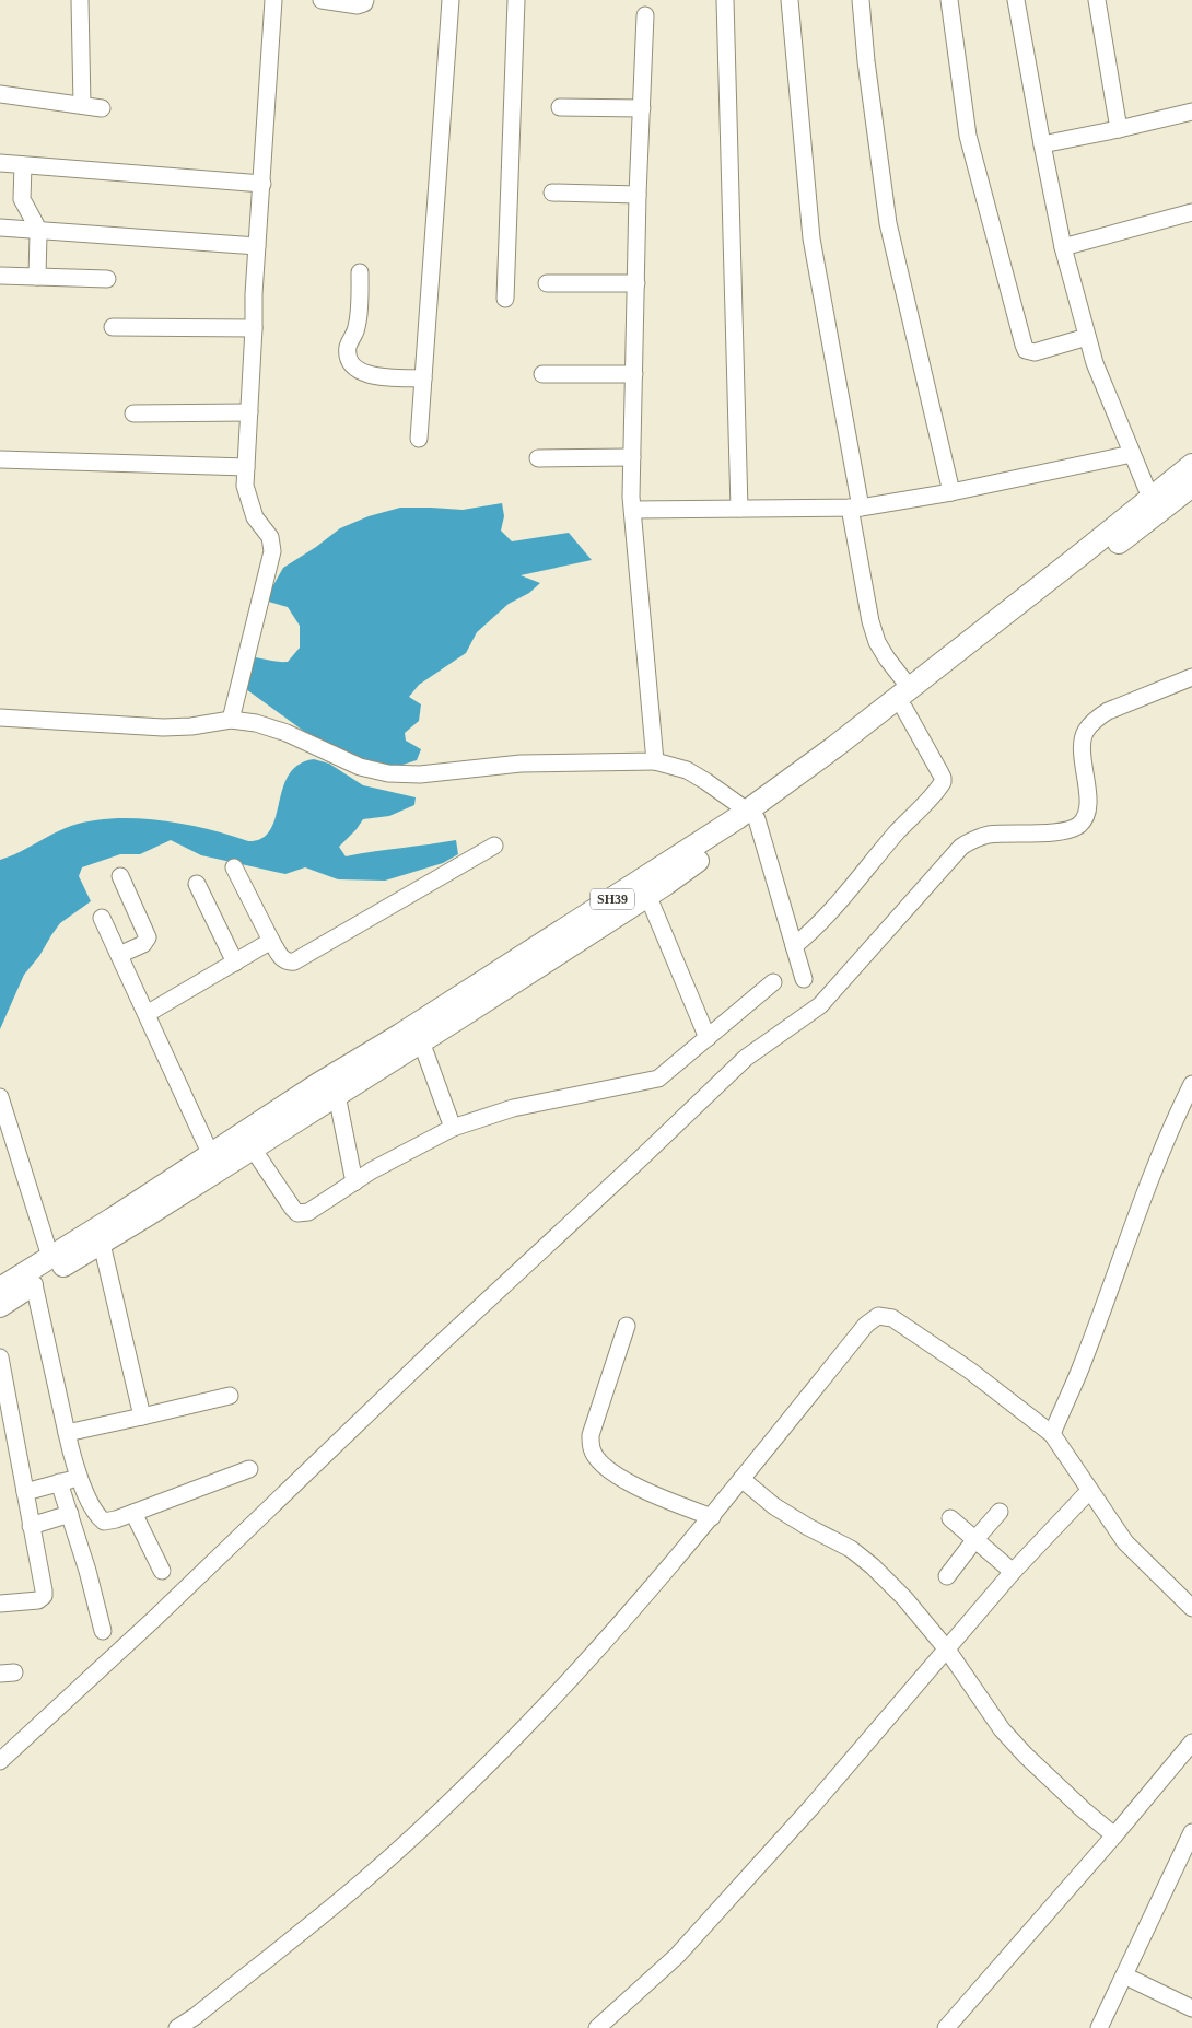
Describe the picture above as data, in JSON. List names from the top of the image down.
{
  "streets": {
    "main road": ["SH39"]
  }
}
